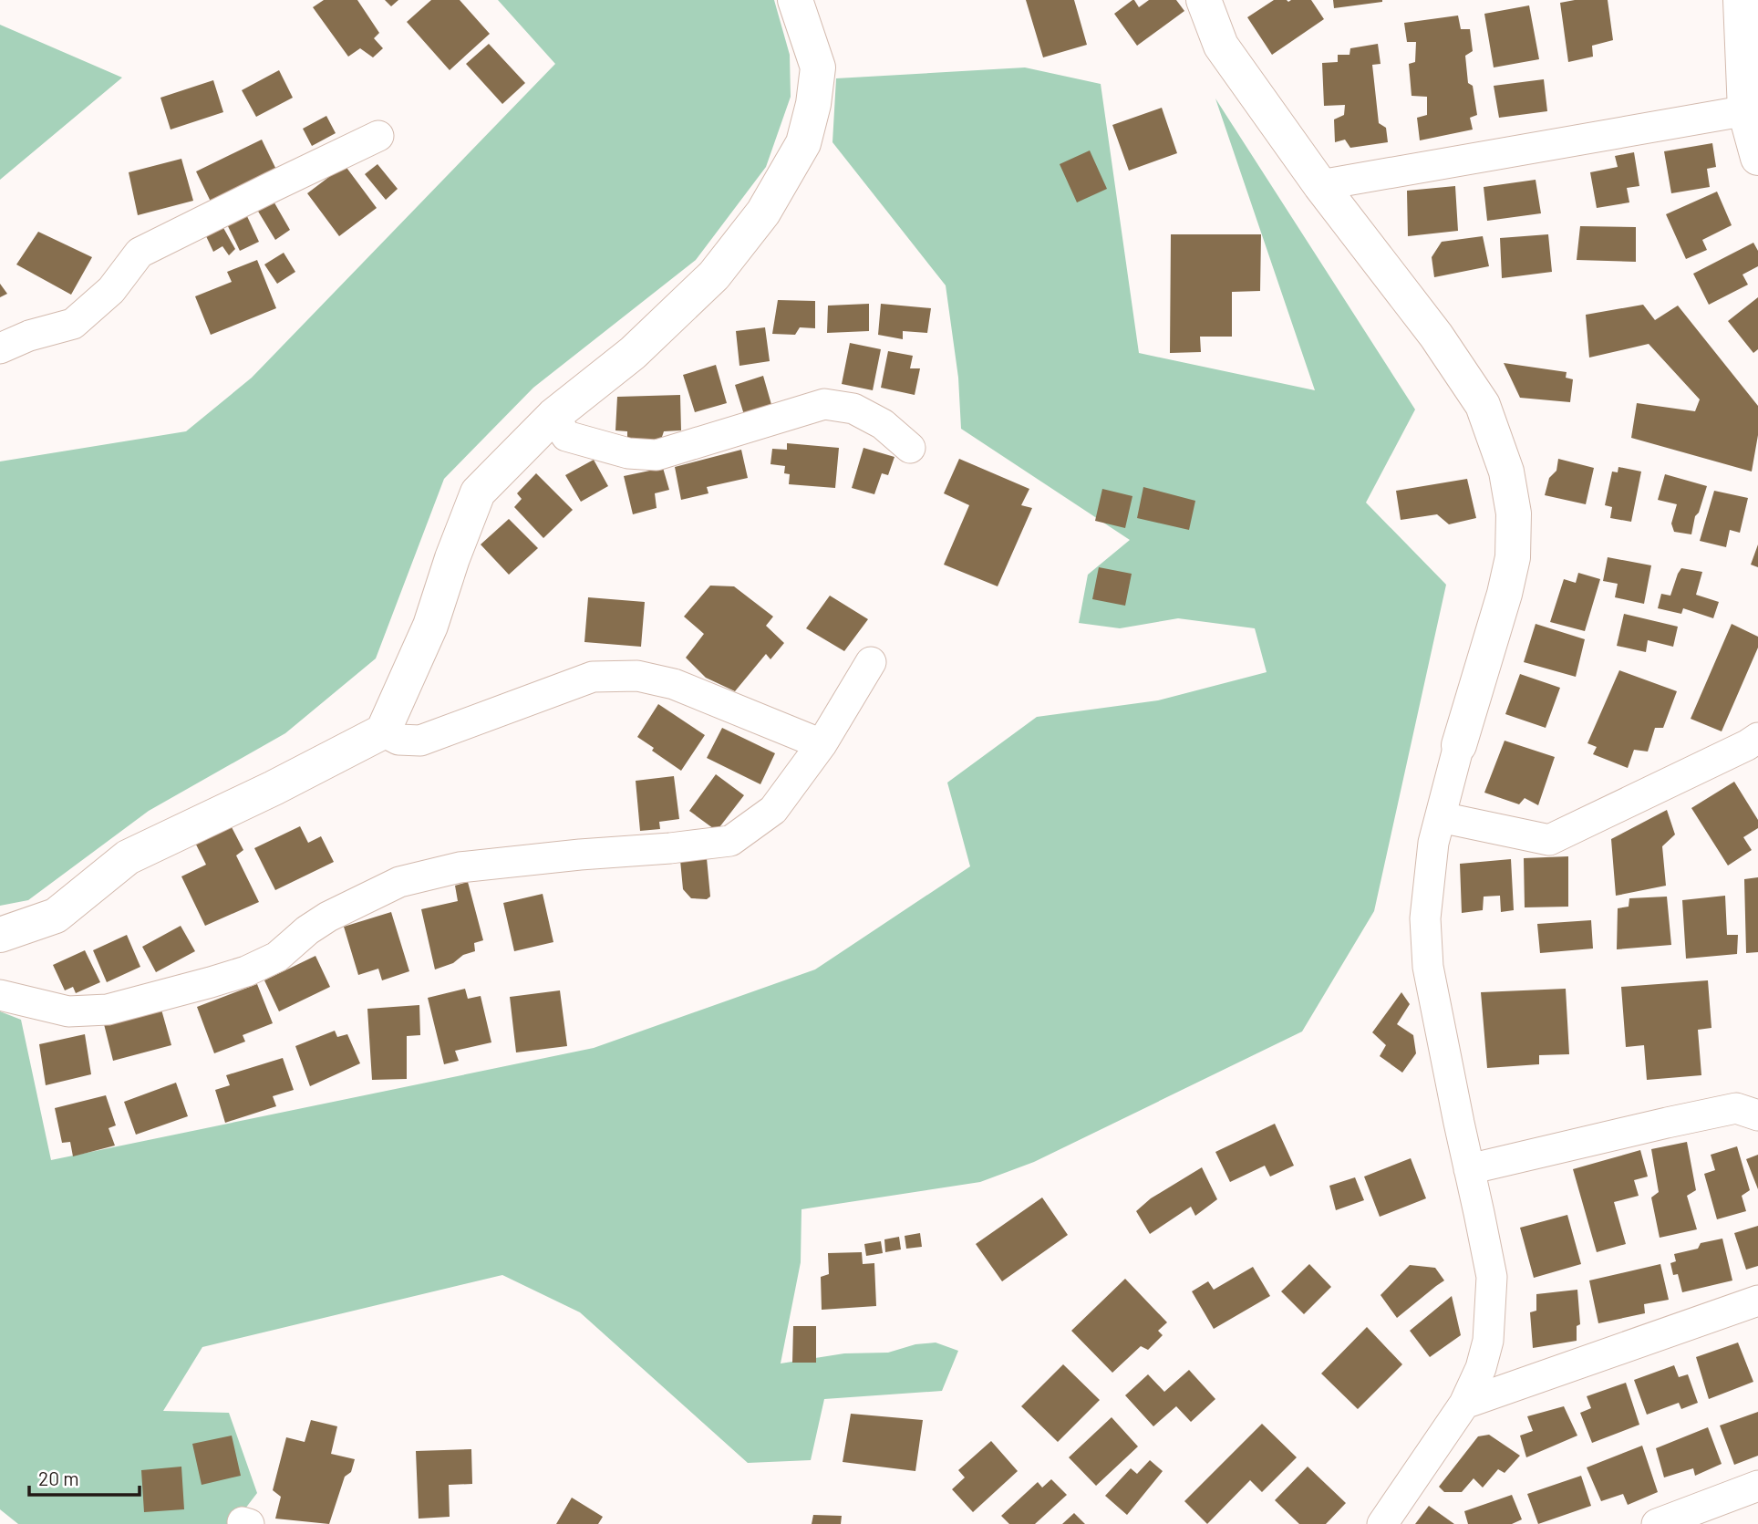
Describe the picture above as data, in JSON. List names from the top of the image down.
{
  "scale_bar": "20 m"
}
